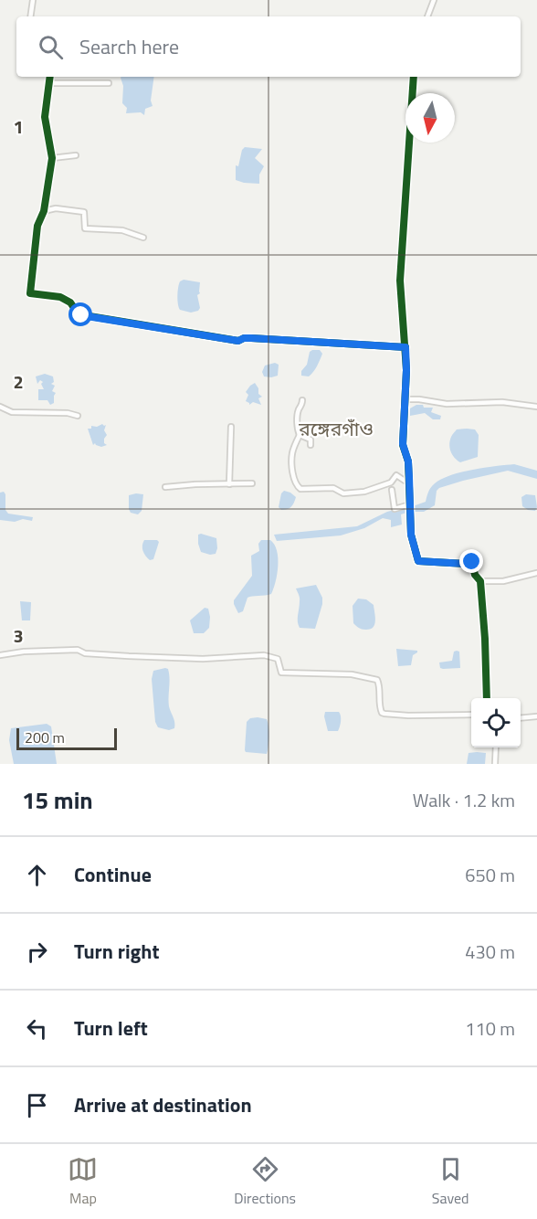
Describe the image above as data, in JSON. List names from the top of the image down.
{
  "districts": ["রঙ্গেরগাঁও"],
  "scale_bar": "200 m",
  "north": "bottom",
  "page": {
    "search": "Search here",
    "scale": "200 m",
    "heading": ["15 min", "Walk · 1.2 km"],
    "list": [
      ["Continue", "650 m"],
      ["Turn right", "430 m"],
      ["Turn left", "110 m"],
      "Arrive at destination"
    ],
    "nav": ["Map", "Directions", "Saved"]
  },
  "grid": {
    "rows": ["1", "2", "3"]
  }
}
